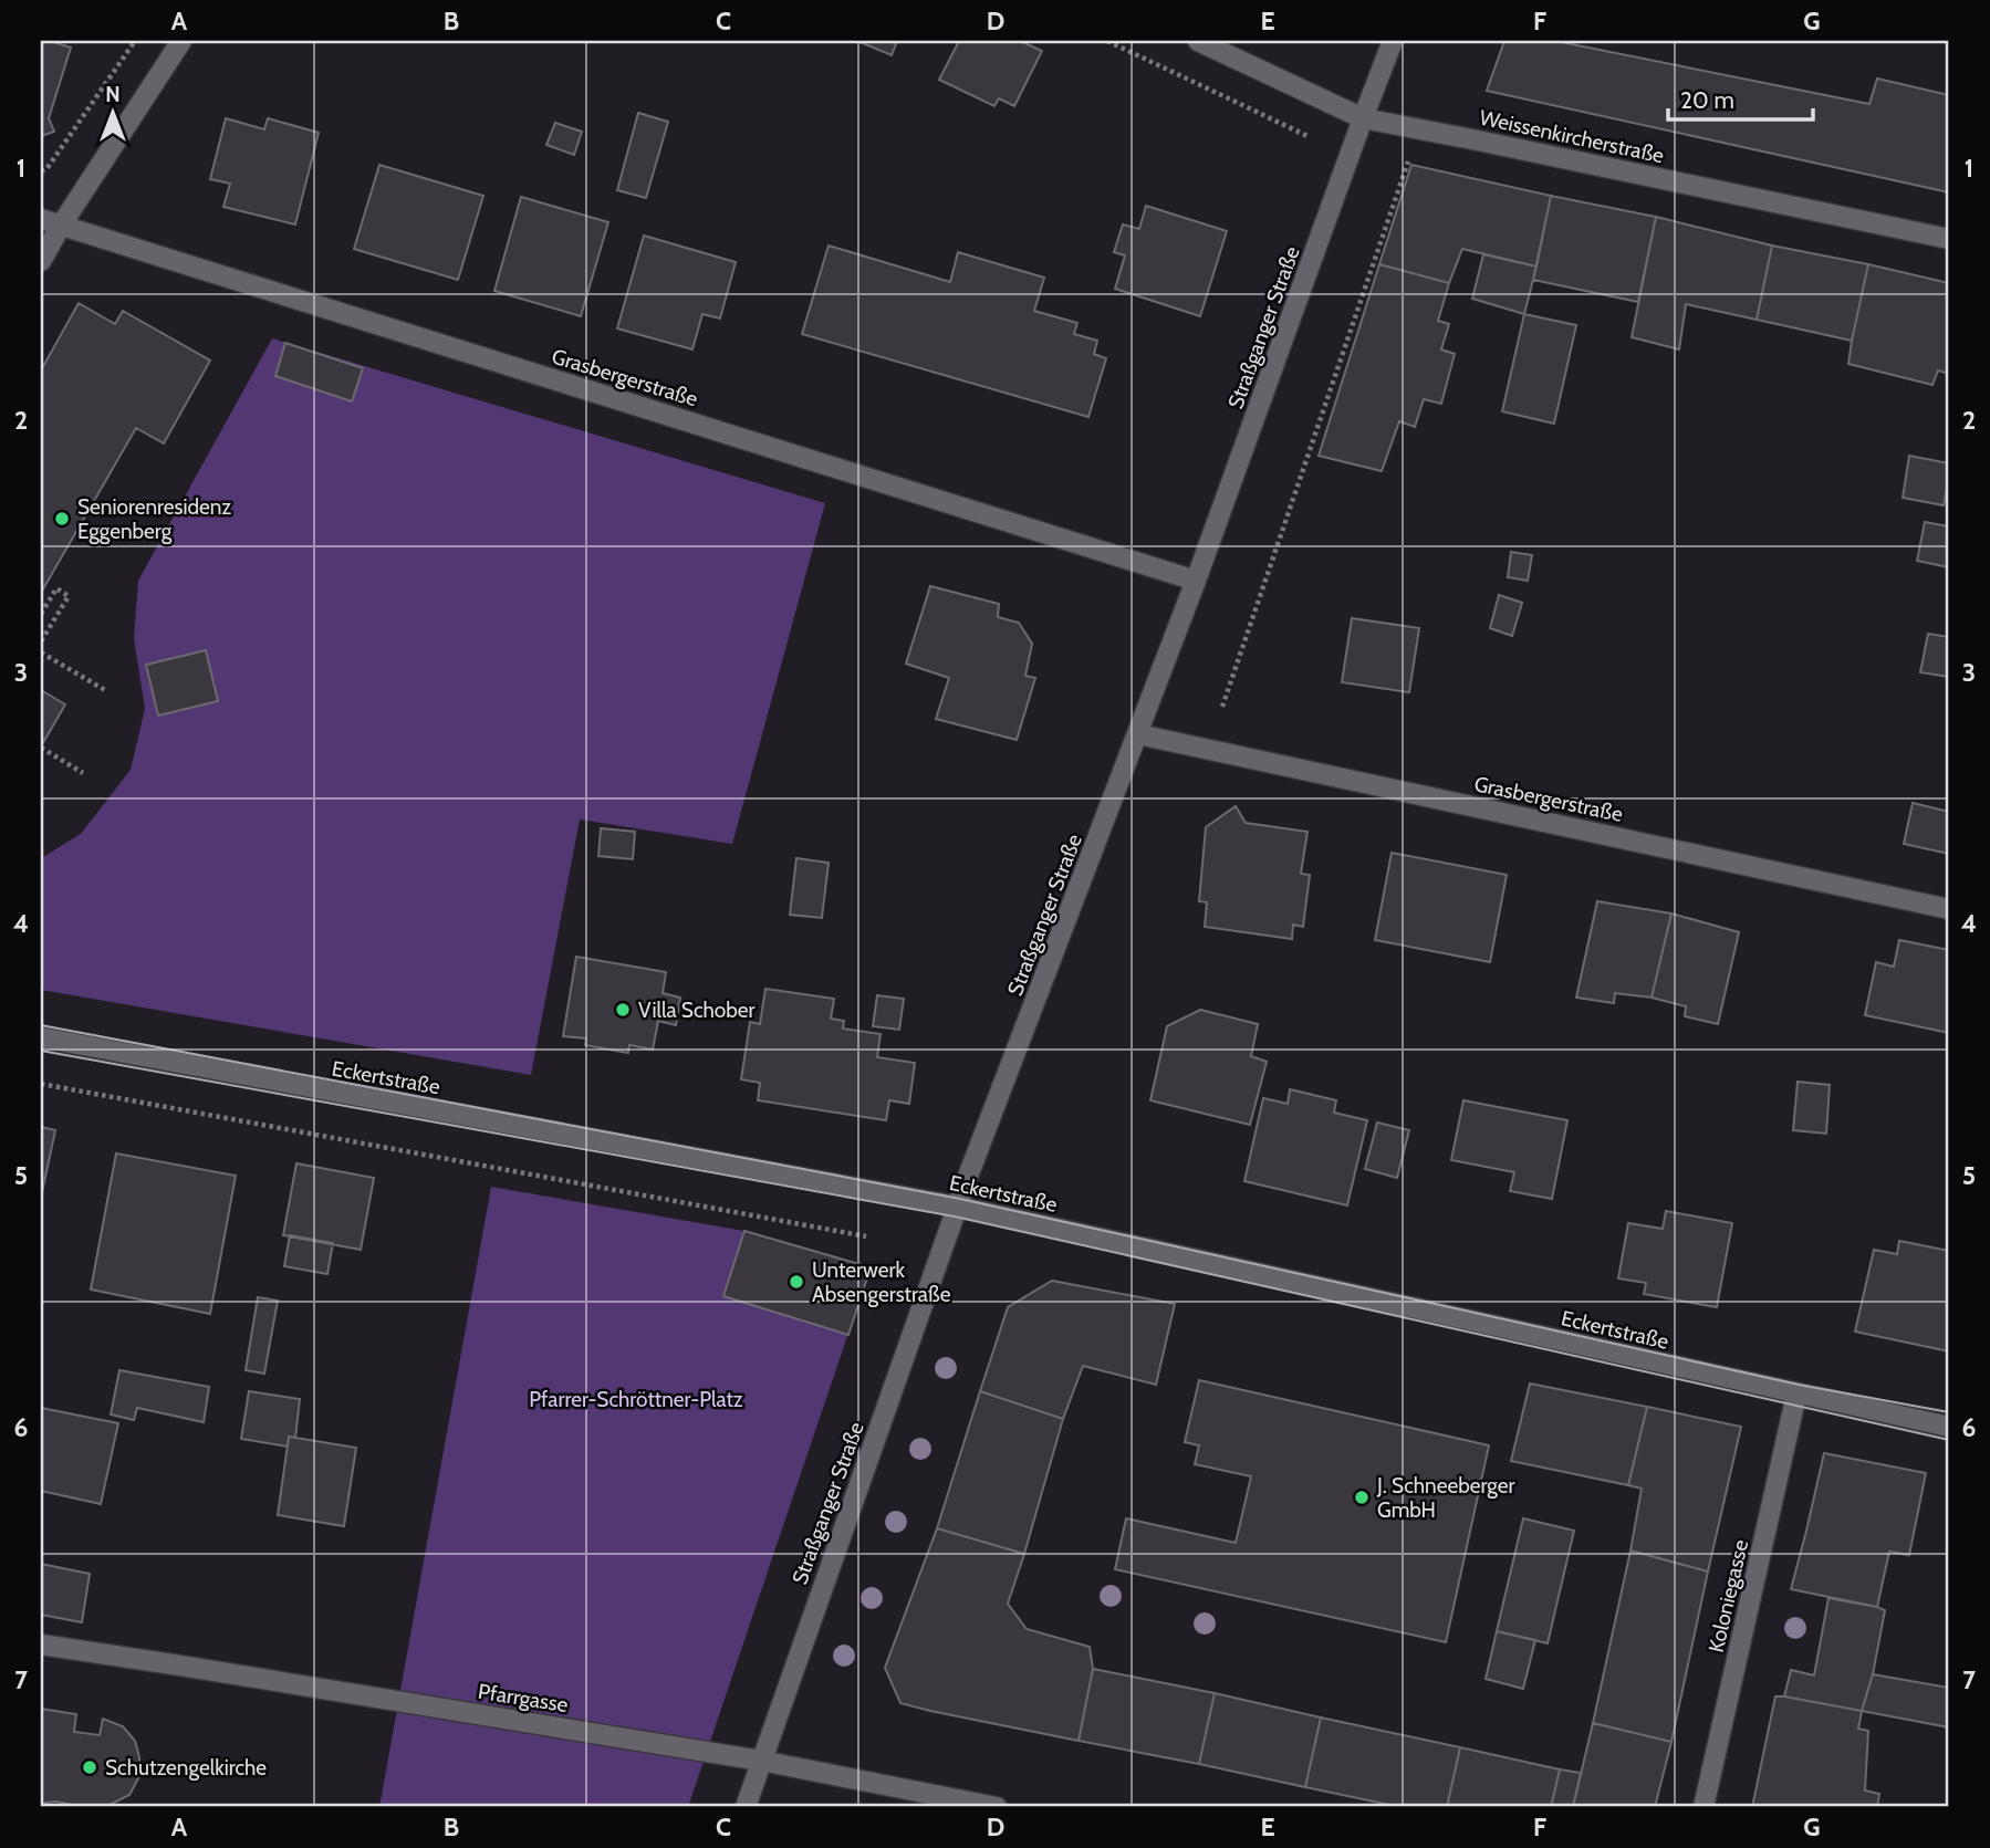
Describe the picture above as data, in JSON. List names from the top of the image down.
{
  "streets": {
    "street": [
      "Weissenkircherstraße",
      "Straßganger Straße",
      "Grasbergerstraße",
      "Eckertstraße",
      "Koloniegasse",
      "Pfarrgasse"
    ]
  },
  "crossings": [
    ["Weissenkircherstraße", "Straßganger Straße"],
    ["Straßganger Straße", "Grasbergerstraße"],
    ["Straßganger Straße", "Eckertstraße"],
    ["Straßganger Straße", "Pfarrgasse"],
    ["Eckertstraße", "Koloniegasse"]
  ],
  "parks": ["Pfarrer-Schröttner-Platz"],
  "places": [
    "Seniorenresidenz Eggenberg",
    "Villa Schober",
    "Unterwerk Absengerstraße",
    "J. Schneeberger GmbH",
    "Schutzengelkirche"
  ],
  "scale_bar": "20 m",
  "north": "top",
  "grid": {
    "columns": [
      "A",
      "B",
      "C",
      "D",
      "E",
      "F",
      "G"
    ],
    "rows": [
      "1",
      "2",
      "3",
      "4",
      "5",
      "6",
      "7"
    ]
  }
}
